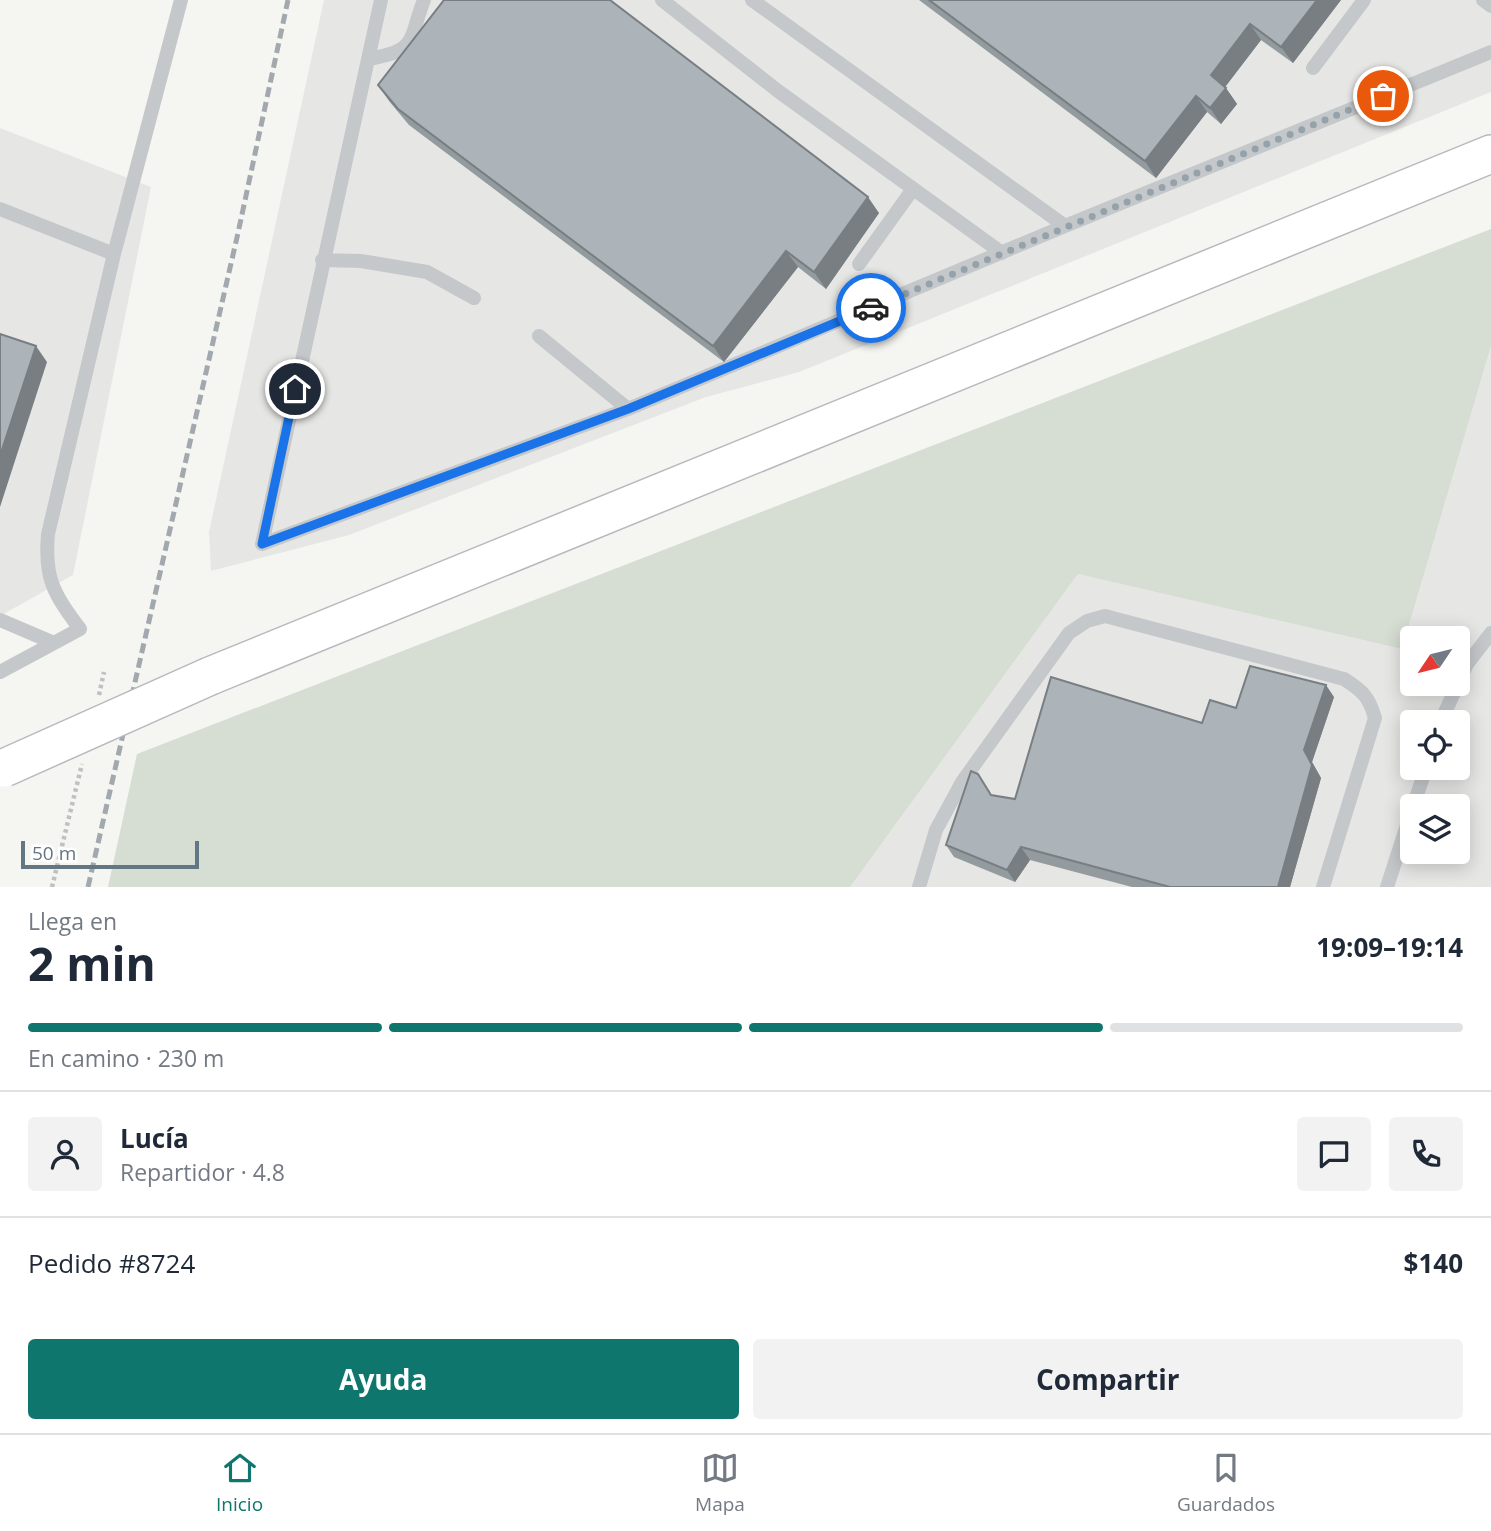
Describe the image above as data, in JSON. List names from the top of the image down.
{
  "scale_bar": "50 m",
  "north": "bottom left",
  "page": {
    "scale": "50 m",
    "heading": ["2 min", "Llega en", "19:09–19:14"],
    "panel": [
      "Lucía",
      "Repartidor · 4.8",
      "Pedido #8724",
      "$140"
    ],
    "bar": "En camino · 230 m",
    "buttons": ["Ayuda", "Compartir"],
    "tabs": ["Inicio", "Mapa", "Guardados"]
  }
}
